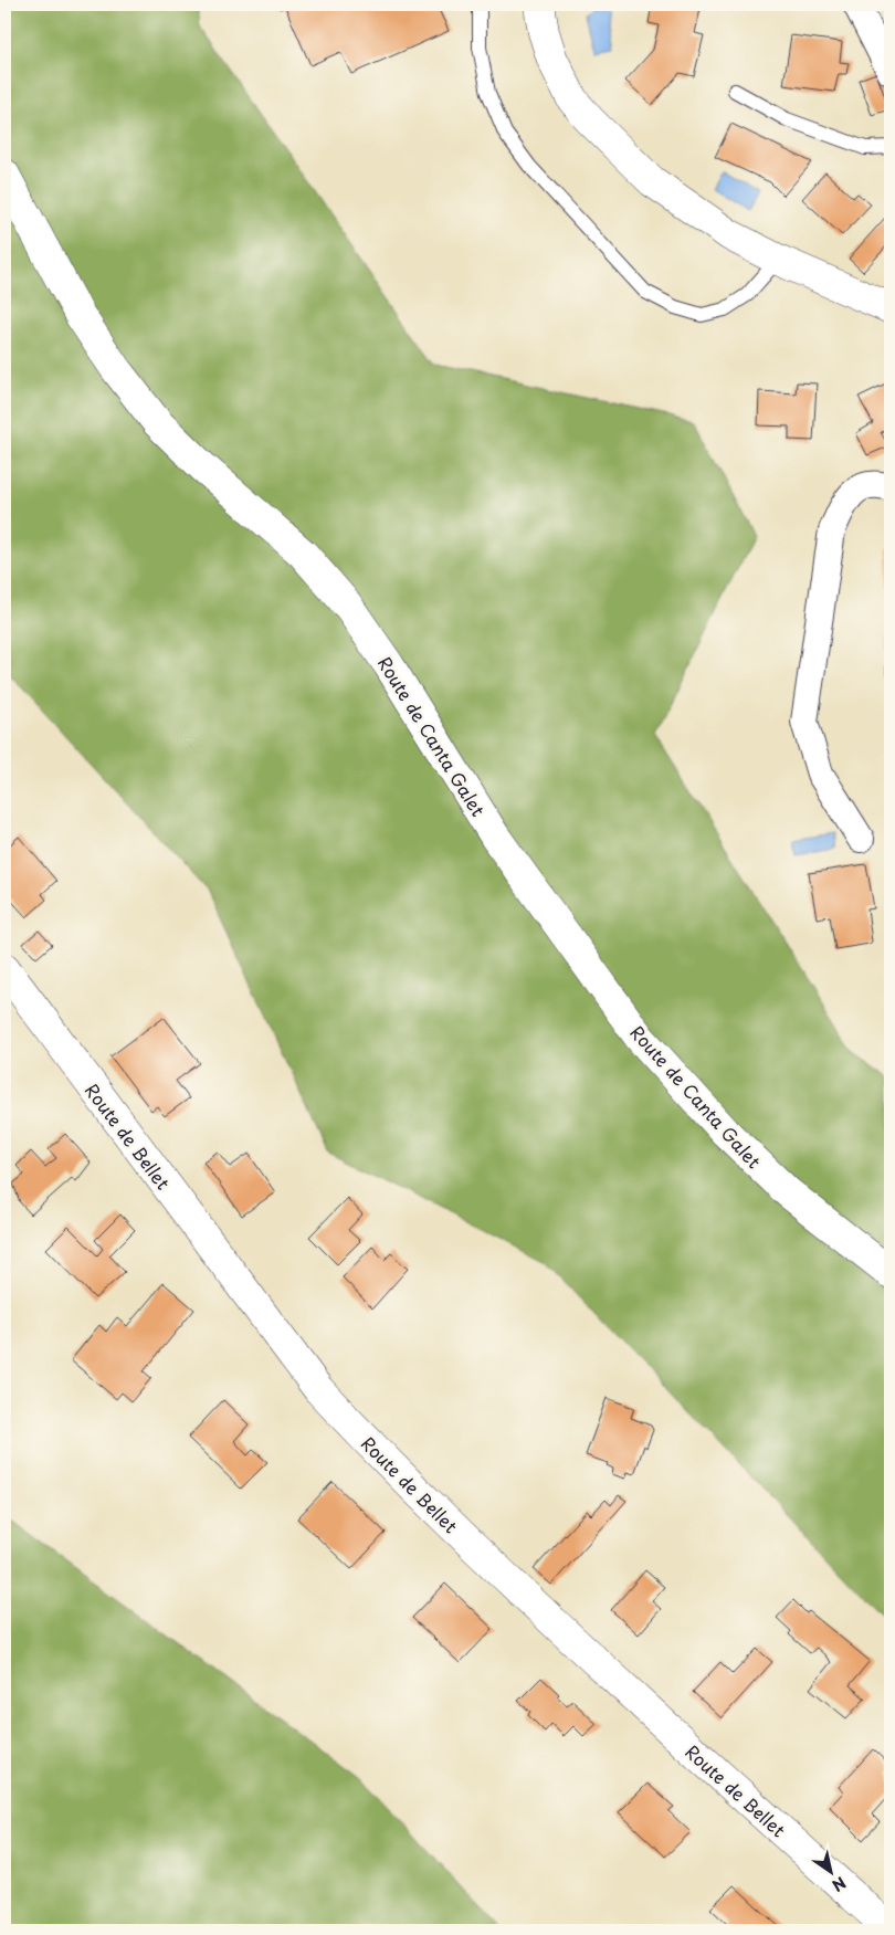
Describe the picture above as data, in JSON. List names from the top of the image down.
{
  "streets": {
    "street": ["Route de Canta Galet", "Route de Bellet"]
  },
  "north": "bottom right"
}
